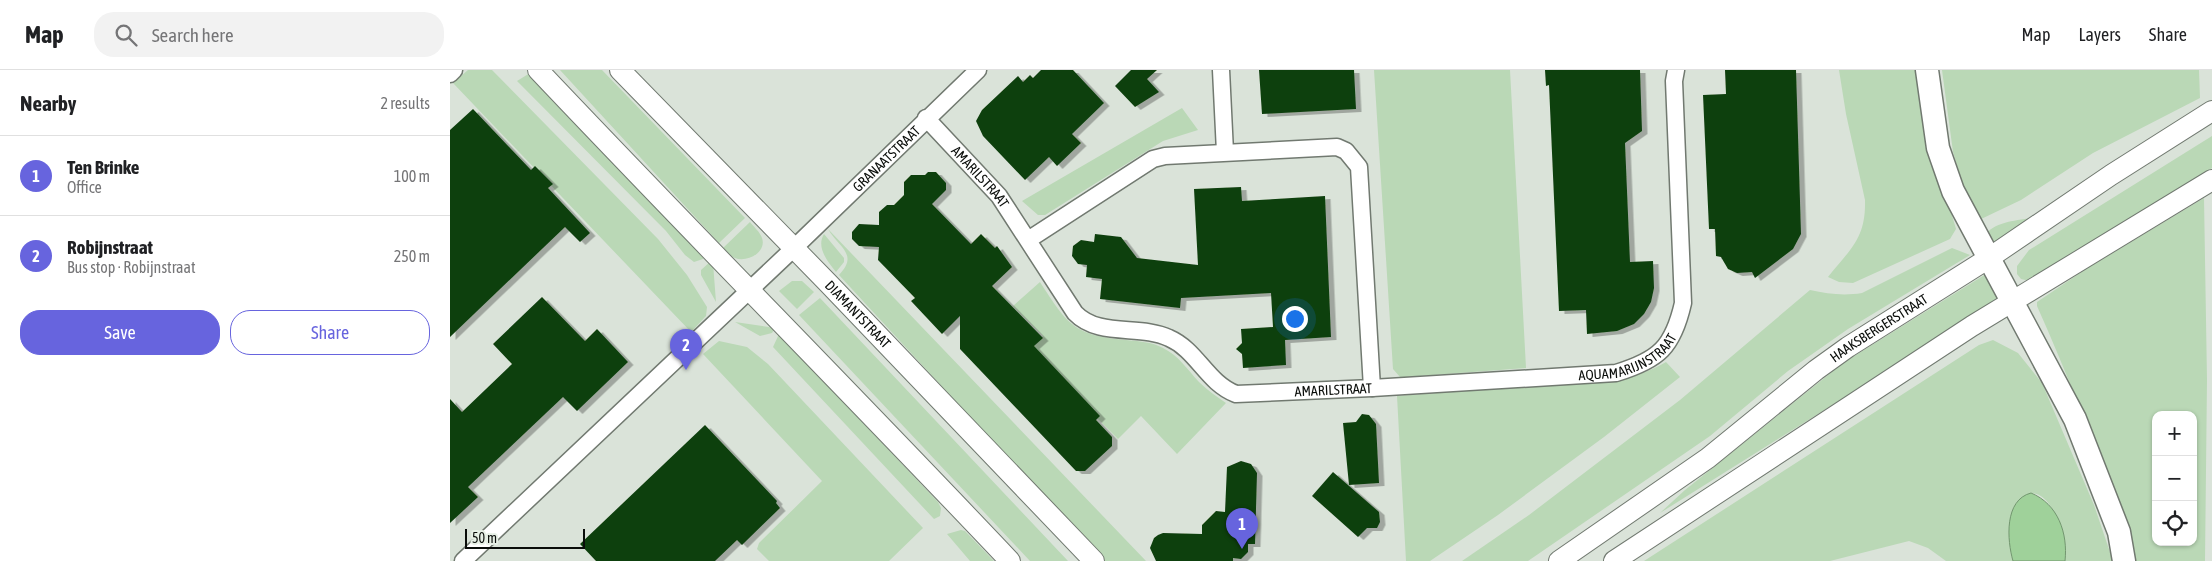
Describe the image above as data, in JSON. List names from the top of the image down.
{
  "streets": {
    "main road": ["DIAMANTSTRAAT", "HAAKSBERGERSTRAAT"],
    "street": ["GRANAATSTRAAT", "AMARILSTRAAT", "AQUAMARIJNSTRAAT"]
  },
  "crossings": [
    ["GRANAATSTRAAT", "AMARILSTRAAT"],
    ["GRANAATSTRAAT", "DIAMANTSTRAAT"],
    ["AMARILSTRAAT", "AQUAMARIJNSTRAAT"]
  ],
  "scale_bar": "50 m",
  "page": {
    "header": "Map",
    "search": "Search here",
    "nav": ["Map", "Layers", "Share"],
    "heading": ["Nearby", "2 results"],
    "list": [
      {
        "mark": "1",
        "name": "Ten Brinke",
        "note": "Office",
        "value": "100 m"
      },
      {
        "mark": "2",
        "name": "Robijnstraat",
        "note": "Bus stop · Robijnstraat",
        "value": "250 m"
      }
    ],
    "buttons": ["Save", "Share"],
    "pins": ["2", "1"],
    "map_buttons": ["+", "−"],
    "scale": "50 m"
  }
}
